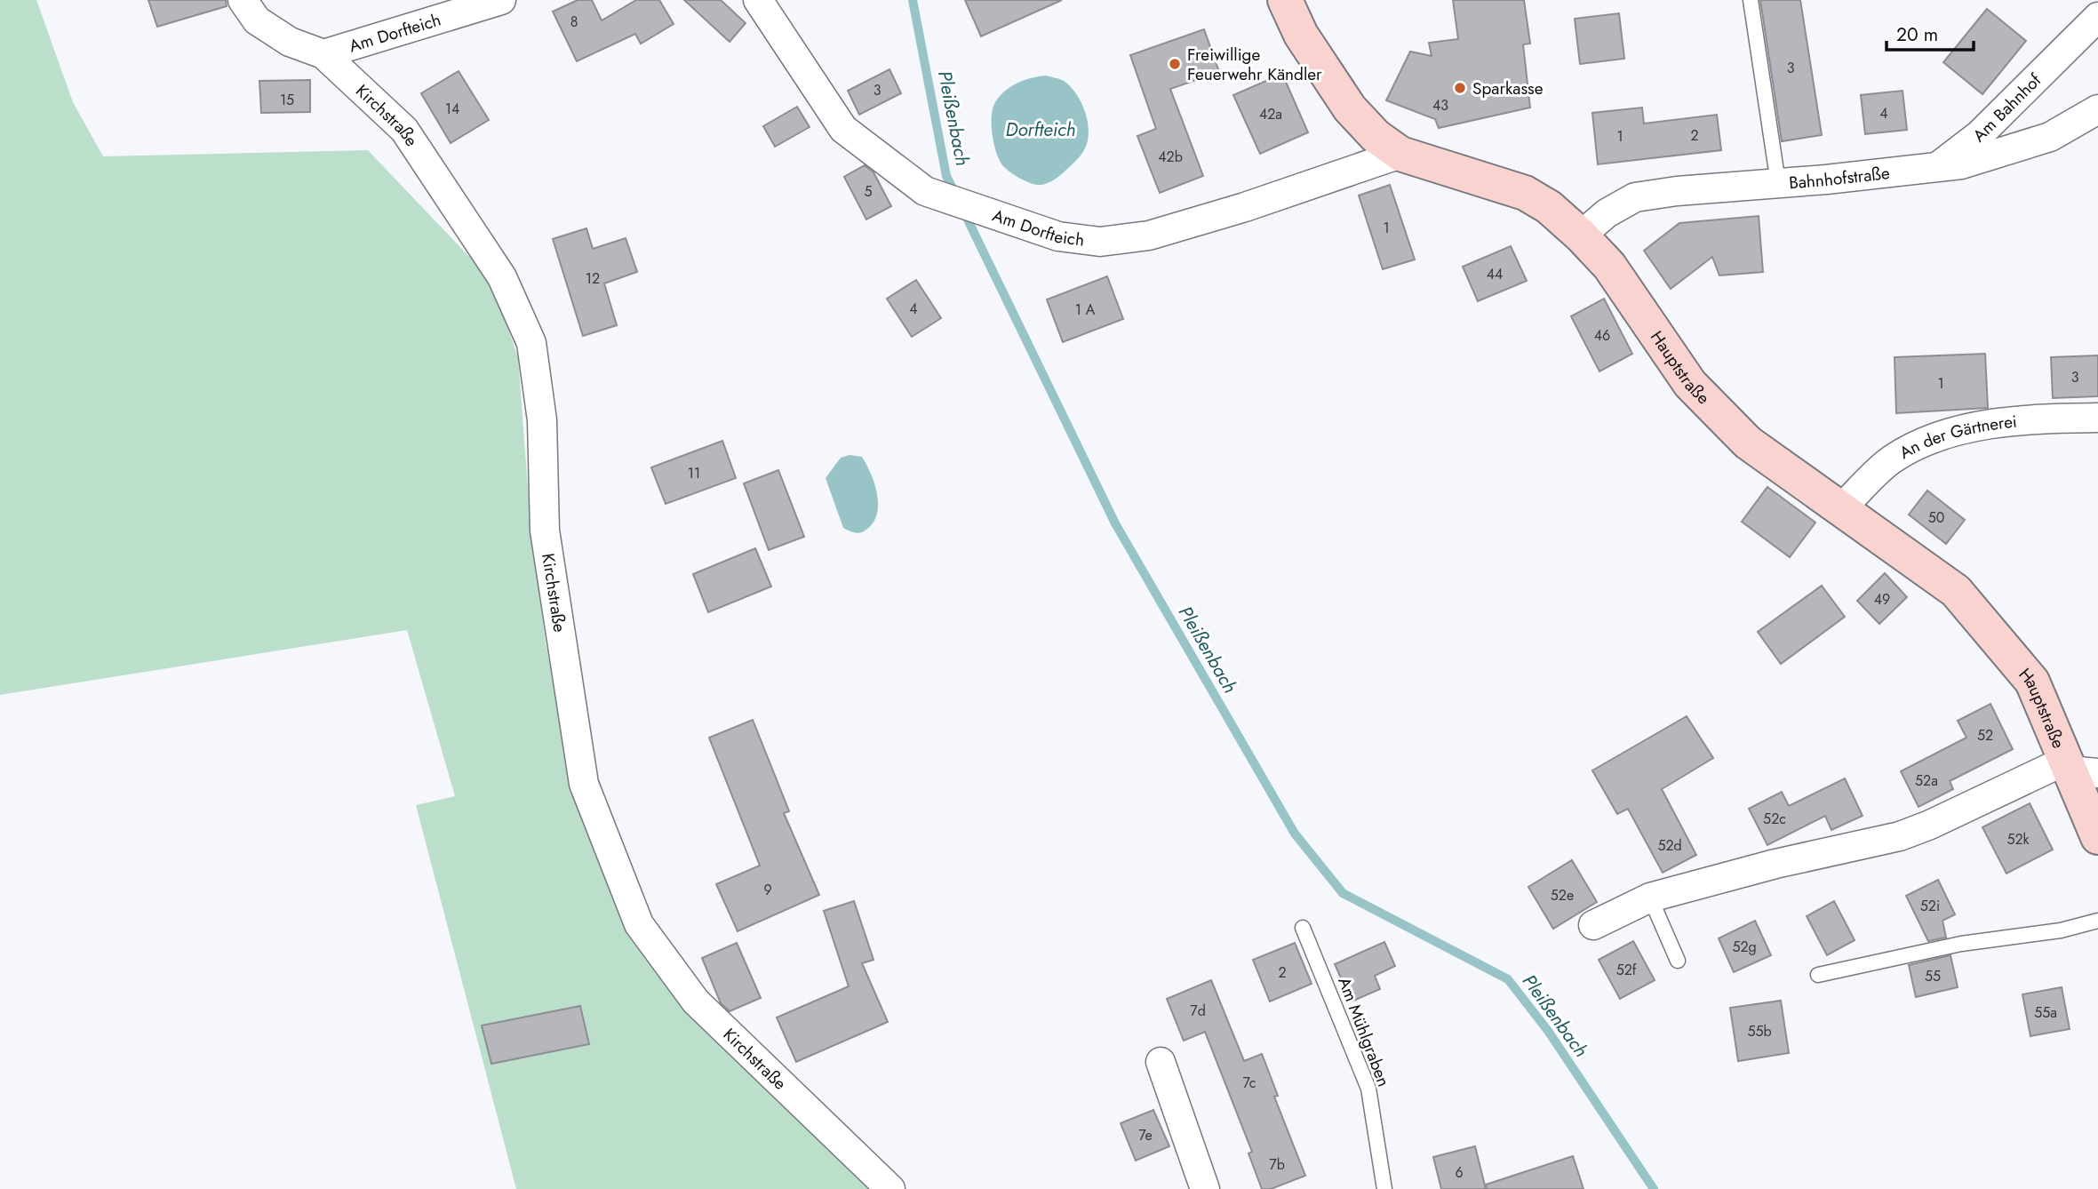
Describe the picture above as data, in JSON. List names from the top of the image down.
{
  "streets": {
    "street": [
      "Am Dorfteich",
      "Am Bahnhof",
      "Kirchstraße",
      "Bahnhofstraße",
      "Hauptstraße",
      "An der Gärtnerei"
    ],
    "lane": ["Am Mühlgraben"]
  },
  "crossings": [
    ["Am Dorfteich", "Kirchstraße"],
    ["Am Dorfteich", "Hauptstraße"],
    ["Am Bahnhof", "Bahnhofstraße"],
    ["Bahnhofstraße", "Hauptstraße"],
    ["Hauptstraße", "An der Gärtnerei"]
  ],
  "water": ["Pleißenbach", "Dorfteich"],
  "places": ["Freiwillige Feuerwehr Kändler", "Sparkasse"],
  "house_numbers": [
    "8",
    "3",
    "3",
    "15",
    "43",
    "14",
    "4",
    "42a",
    "2",
    "1",
    "42b",
    "5",
    "1",
    "44",
    "12",
    "4",
    "1 A",
    "46",
    "3",
    "1",
    "11",
    "50",
    "49",
    "52",
    "52a",
    "52c",
    "52k",
    "52d",
    "9",
    "52e",
    "52i",
    "52g",
    "52f",
    "2",
    "55",
    "7d",
    "55a",
    "55b",
    "7c",
    "7e",
    "7b",
    "6"
  ],
  "scale_bar": "20 m"
}
